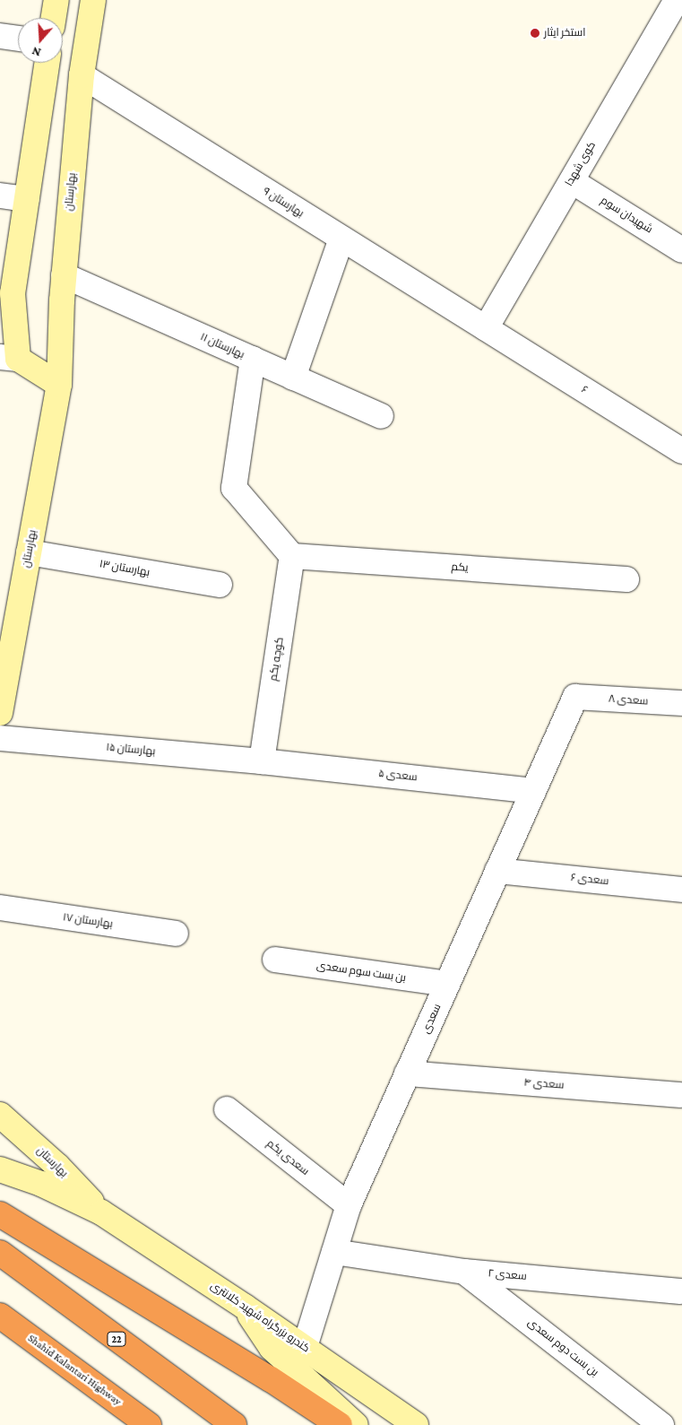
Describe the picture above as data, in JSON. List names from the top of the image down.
{
  "streets": {
    "highway": ["22", "Shahid Kalantari Highway"],
    "main road": ["بهارستان", "کندرو بزرگراه شهید کلانتری"],
    "street": [
      "کوی شهدا",
      "۹ بهارستان",
      "شهیدان سوم",
      "۱۱ بهارستان",
      "۶",
      "یکم",
      "۱۳ بهارستان",
      "کوچه یکم",
      "سعدی ۸",
      "۱۵ بهارستان",
      "سعدی ۵",
      "سعدی ۶",
      "۱۷ بهارستان",
      "بن بست سوم سعدی",
      "سعدی",
      "سعدی ۴",
      "سعدی یکم",
      "سعدی ۲",
      "بن بست دوم سعدی"
    ]
  },
  "crossings": [
    ["کوی شهدا", "۹ بهارستان"],
    ["کوی شهدا", "شهیدان سوم"],
    ["کوی شهدا", "۶"],
    ["بهارستان", "۹ بهارستان"],
    ["بهارستان", "۱۱ بهارستان"],
    ["بهارستان", "۱۳ بهارستان"],
    ["بهارستان", "کندرو بزرگراه شهید کلانتری"],
    ["۹ بهارستان", "۶"],
    ["یکم", "کوچه یکم"],
    ["کوچه یکم", "۱۵ بهارستان"],
    ["کوچه یکم", "سعدی ۵"],
    ["سعدی ۸", "سعدی"],
    ["۱۵ بهارستان", "سعدی ۵"],
    ["سعدی ۵", "سعدی"],
    ["سعدی ۶", "سعدی"],
    ["بن بست سوم سعدی", "سعدی"],
    ["سعدی", "سعدی ۴"],
    ["سعدی", "سعدی یکم"],
    ["سعدی", "سعدی ۲"],
    ["سعدی", "کندرو بزرگراه شهید کلانتری"],
    ["سعدی ۲", "بن بست دوم سعدی"]
  ],
  "places": ["استخر ایثار"],
  "north": "bottom"
}
